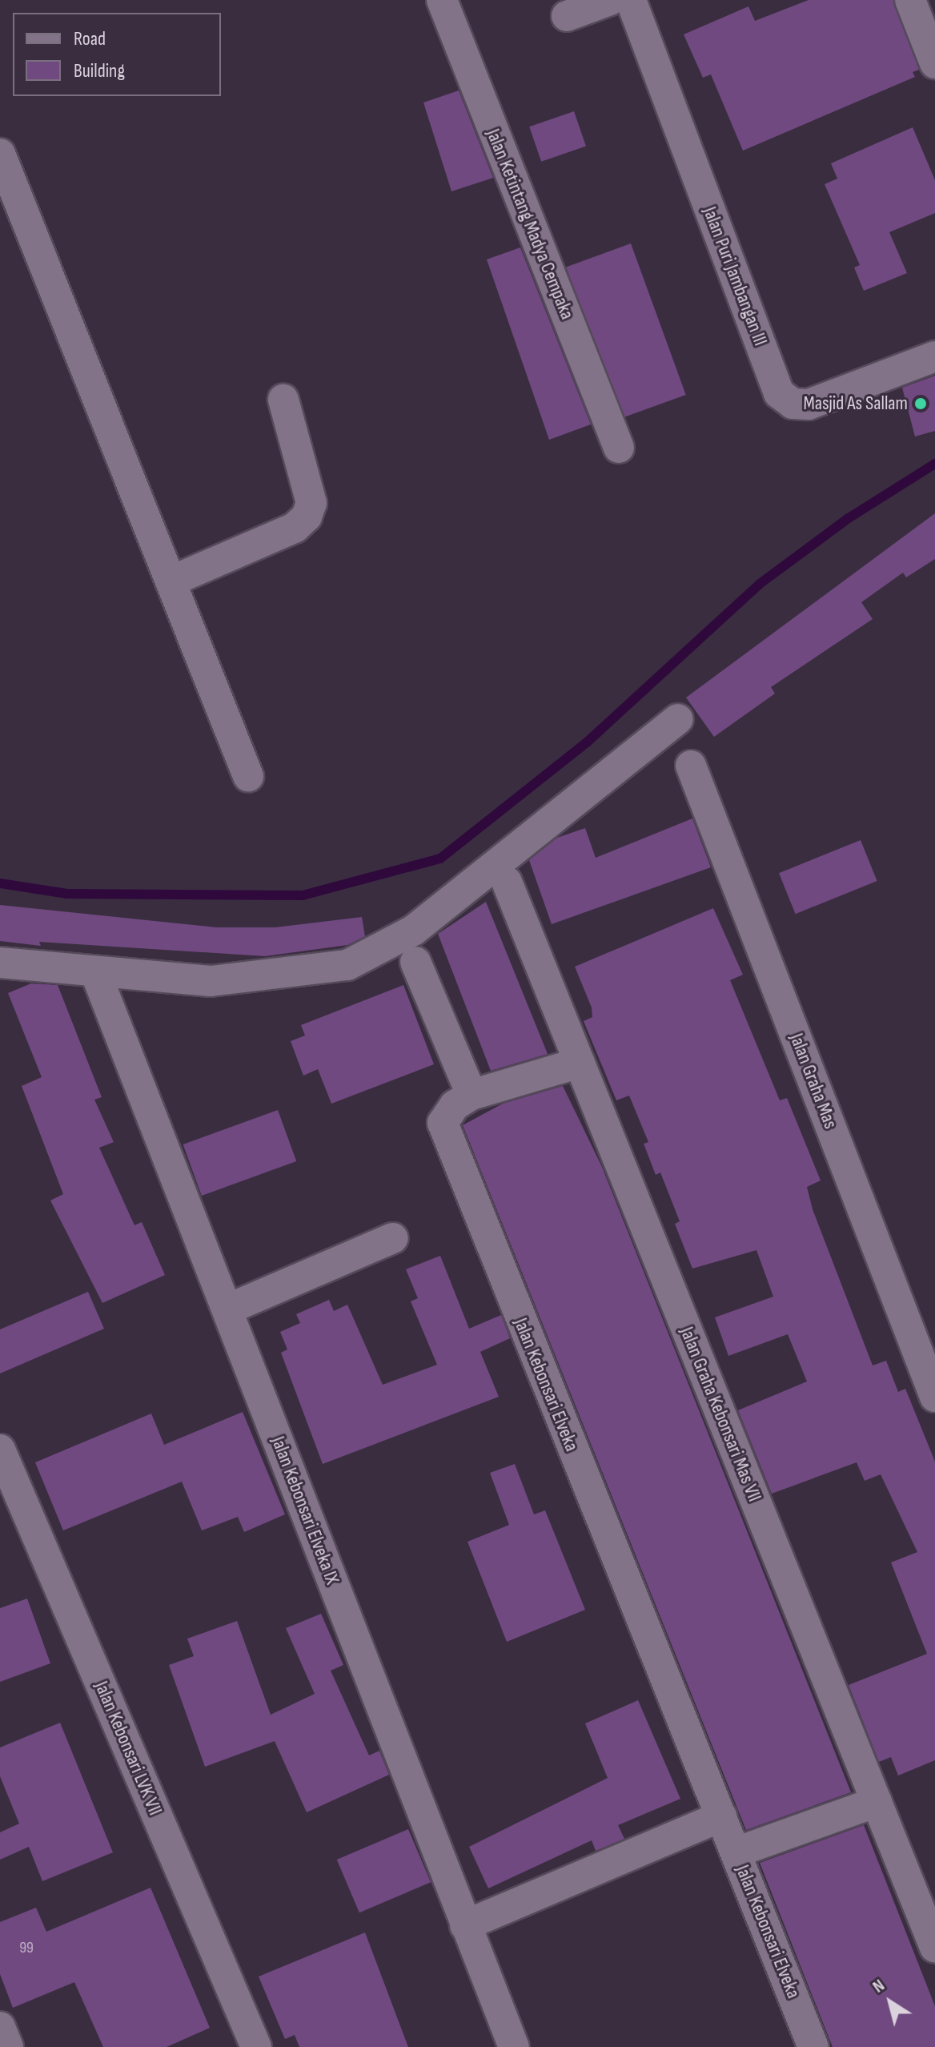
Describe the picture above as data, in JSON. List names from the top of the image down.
{
  "streets": {
    "street": [
      "Jalan Ketintang Madya Cempaka",
      "Jalan Puri Jambangan III",
      "Jalan Graha Mas",
      "Jalan Kebonsari Elveka",
      "Jalan Graha Kebonsari Mas VII",
      "Jalan Kebonsari Elveka IX",
      "Jalan Kebonsari LVK VII"
    ]
  },
  "places": ["Masjid As Sallam"],
  "house_numbers": ["99"],
  "legend": ["Road", "Building"],
  "north": "top left"
}
